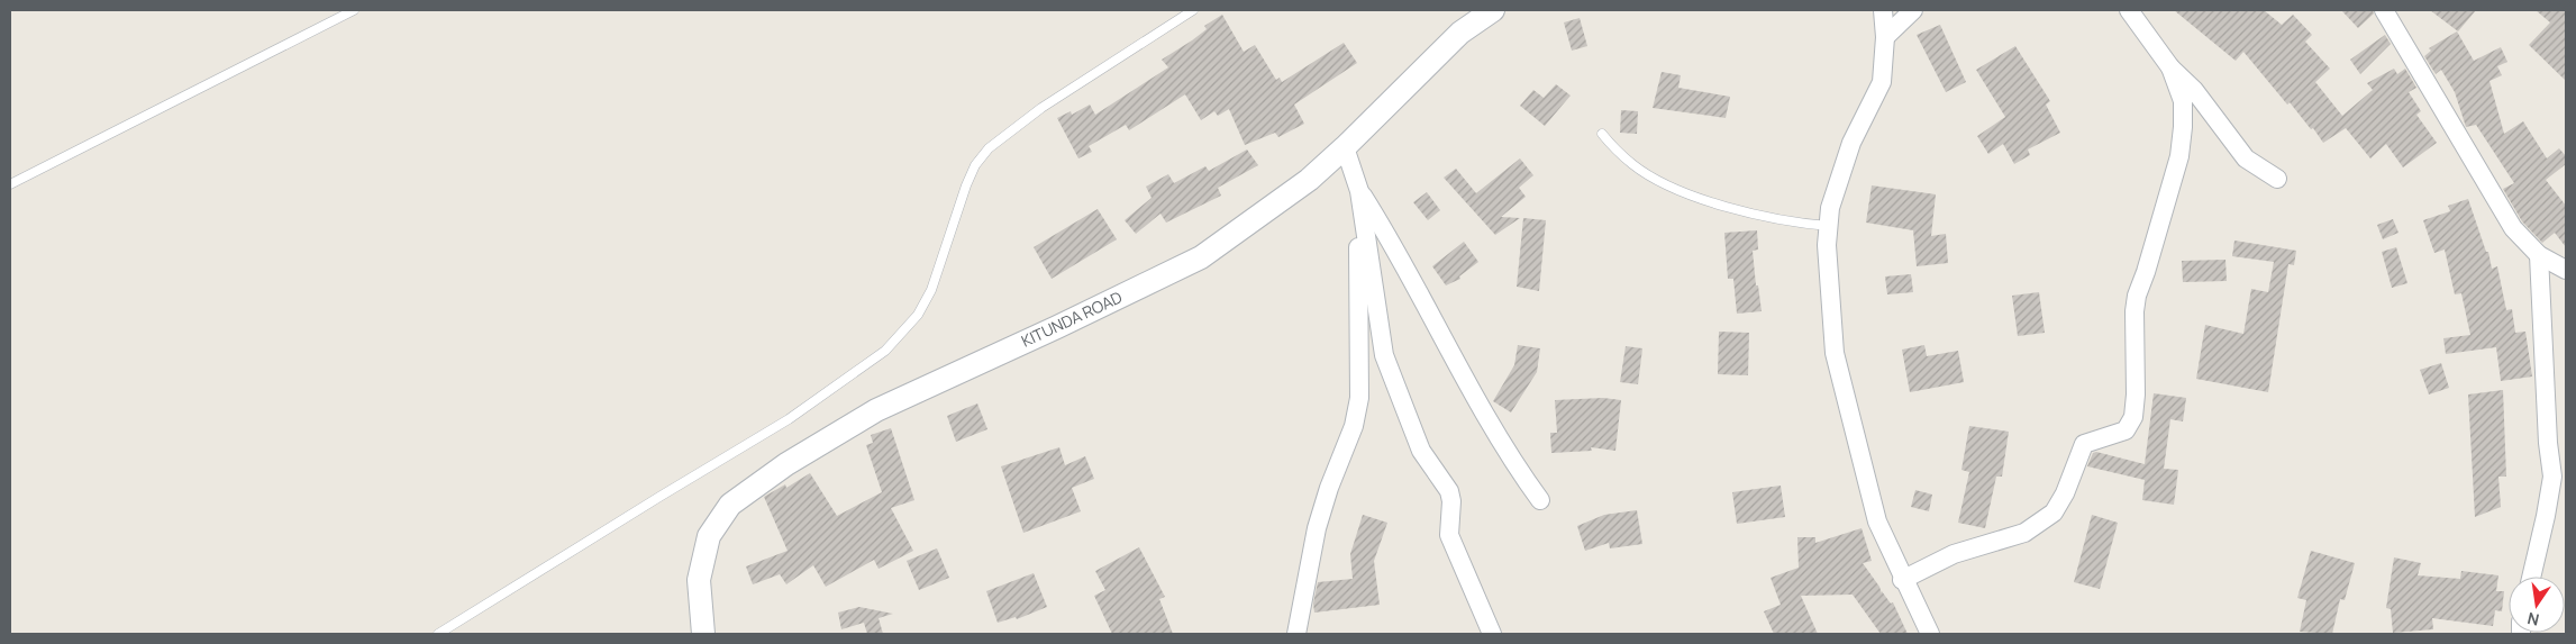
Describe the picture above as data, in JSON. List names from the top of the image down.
{
  "streets": {
    "street": ["KITUNDA ROAD"]
  },
  "north": "bottom"
}
